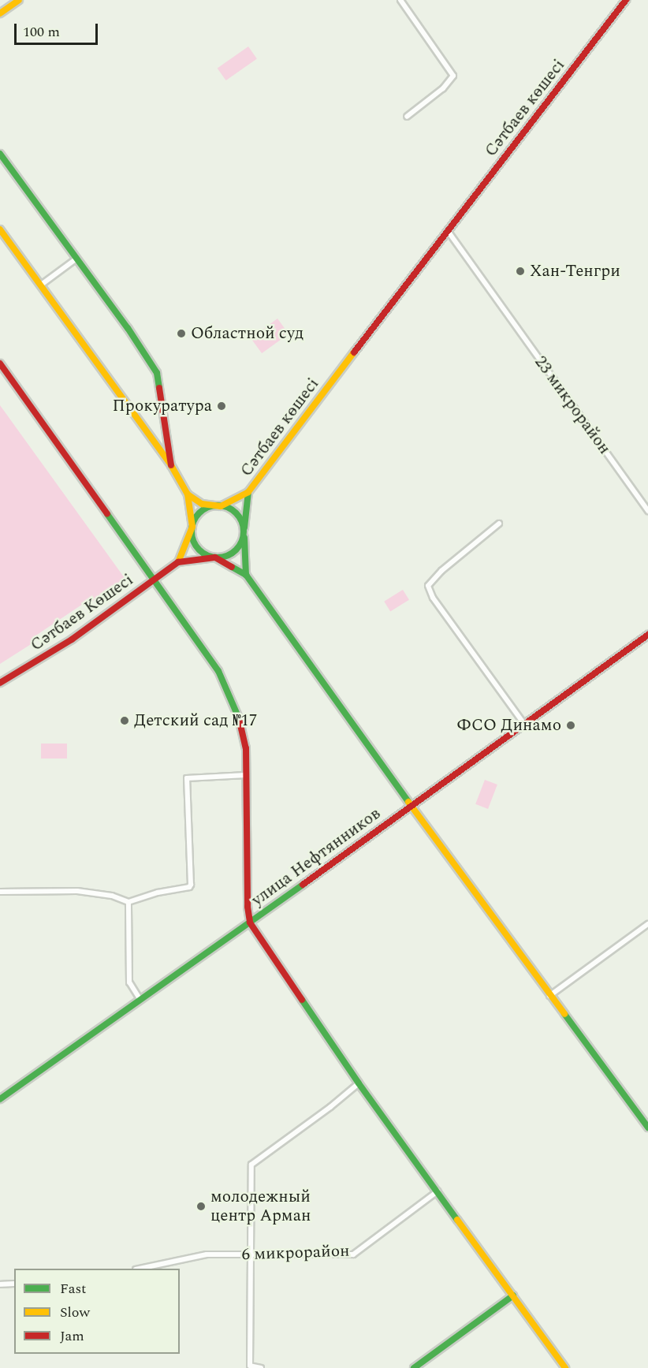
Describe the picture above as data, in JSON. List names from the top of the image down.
{
  "streets": {
    "main road": ["Сәтбаев көшесі", "Сәтбаев Көшесі", "улица Нефтянников"],
    "street": ["23 микрорайон", "6 микрорайон"]
  },
  "crossings": [
    ["Сәтбаев көшесі", "23 микрорайон"],
    ["Сәтбаев көшесі", "Сәтбаев Көшесі"]
  ],
  "places": [
    "Хан-Тенгри",
    "Областной суд",
    "Прокуратура",
    "Детский сад №17",
    "ФСО Динамо",
    "молодежный центр Арман"
  ],
  "legend": ["Fast", "Slow", "Jam"],
  "scale_bar": "100 m"
}
